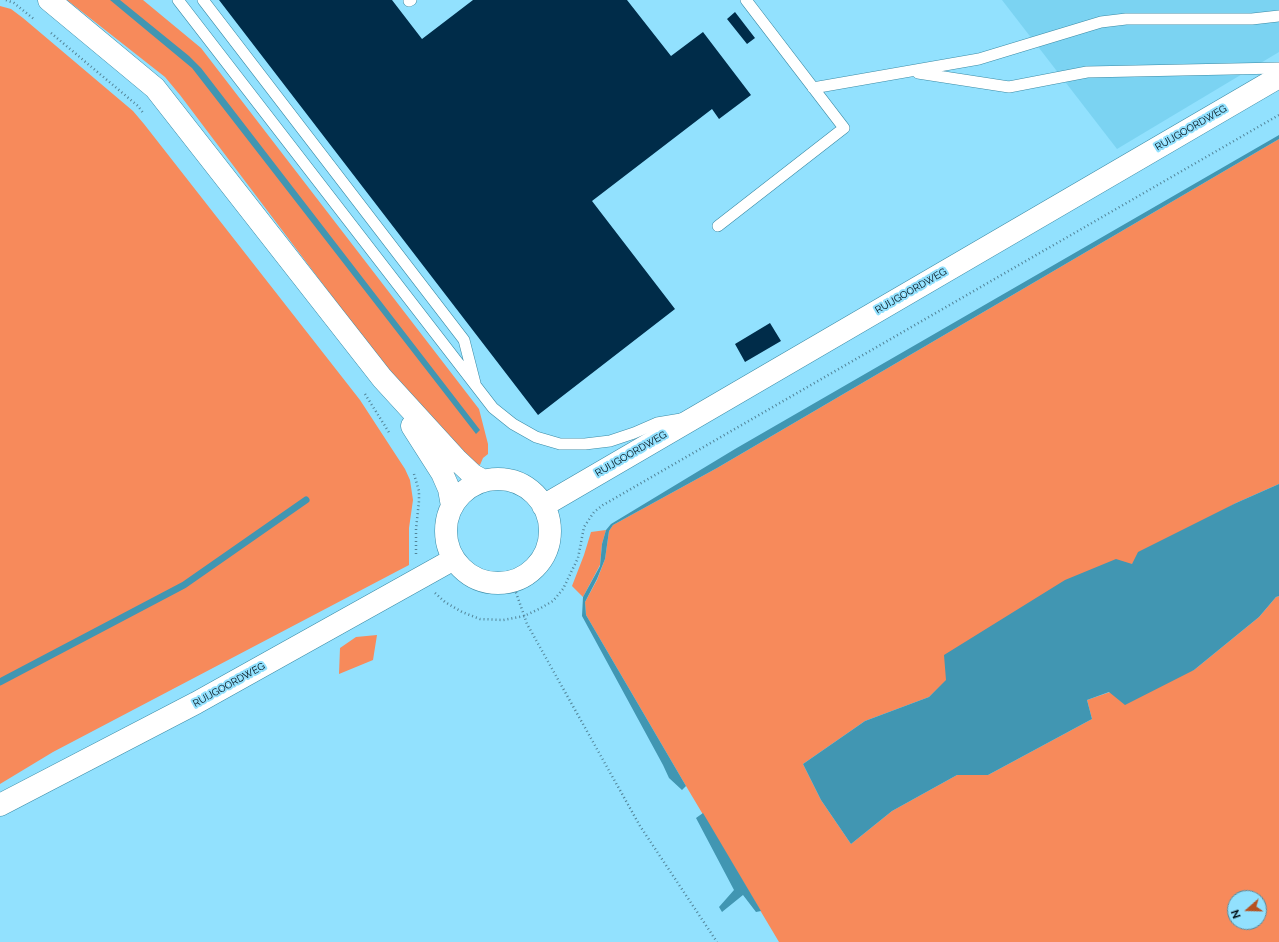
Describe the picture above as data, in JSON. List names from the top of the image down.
{
  "streets": {
    "street": ["RUIJGOORDWEG"]
  },
  "north": "left"
}
